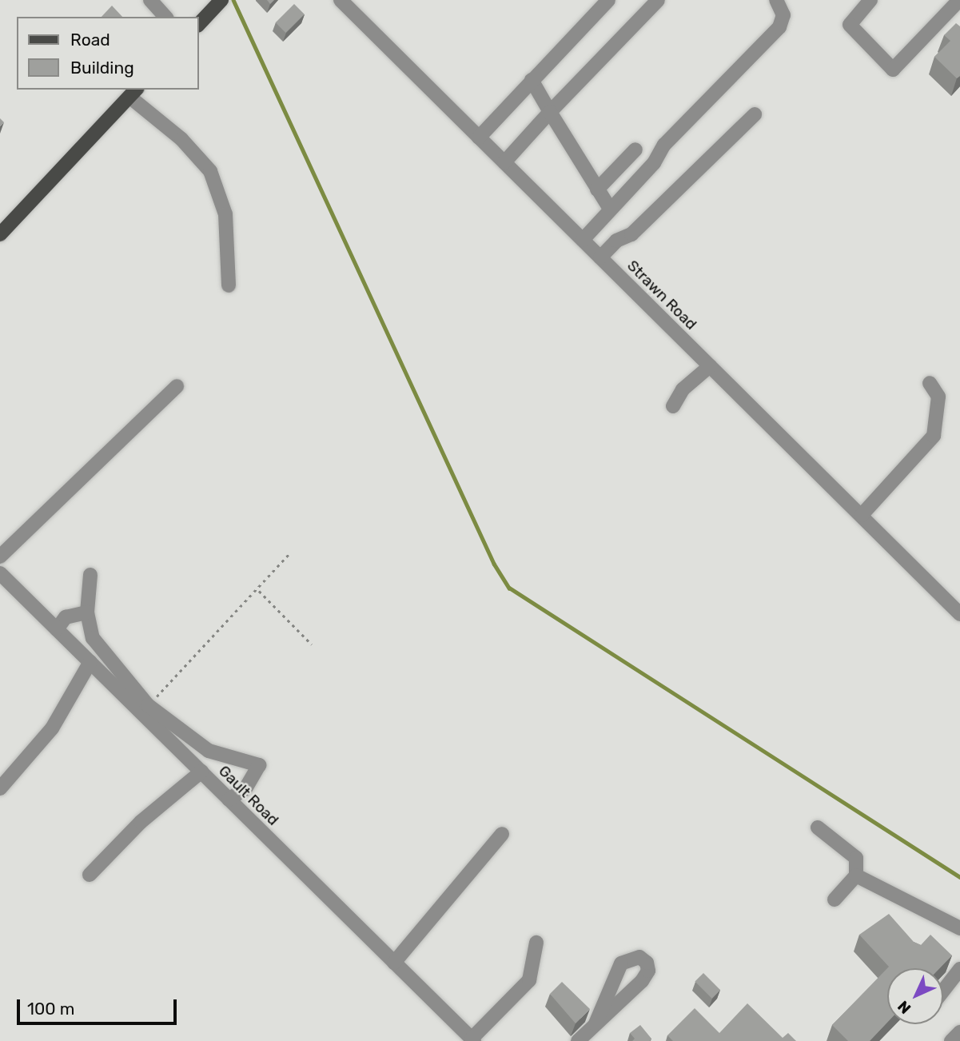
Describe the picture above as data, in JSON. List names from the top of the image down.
{
  "streets": {
    "street": ["Strawn Road", "Gault Road"]
  },
  "legend": ["Road", "Building"],
  "scale_bar": "100 m",
  "north": "bottom left"
}
